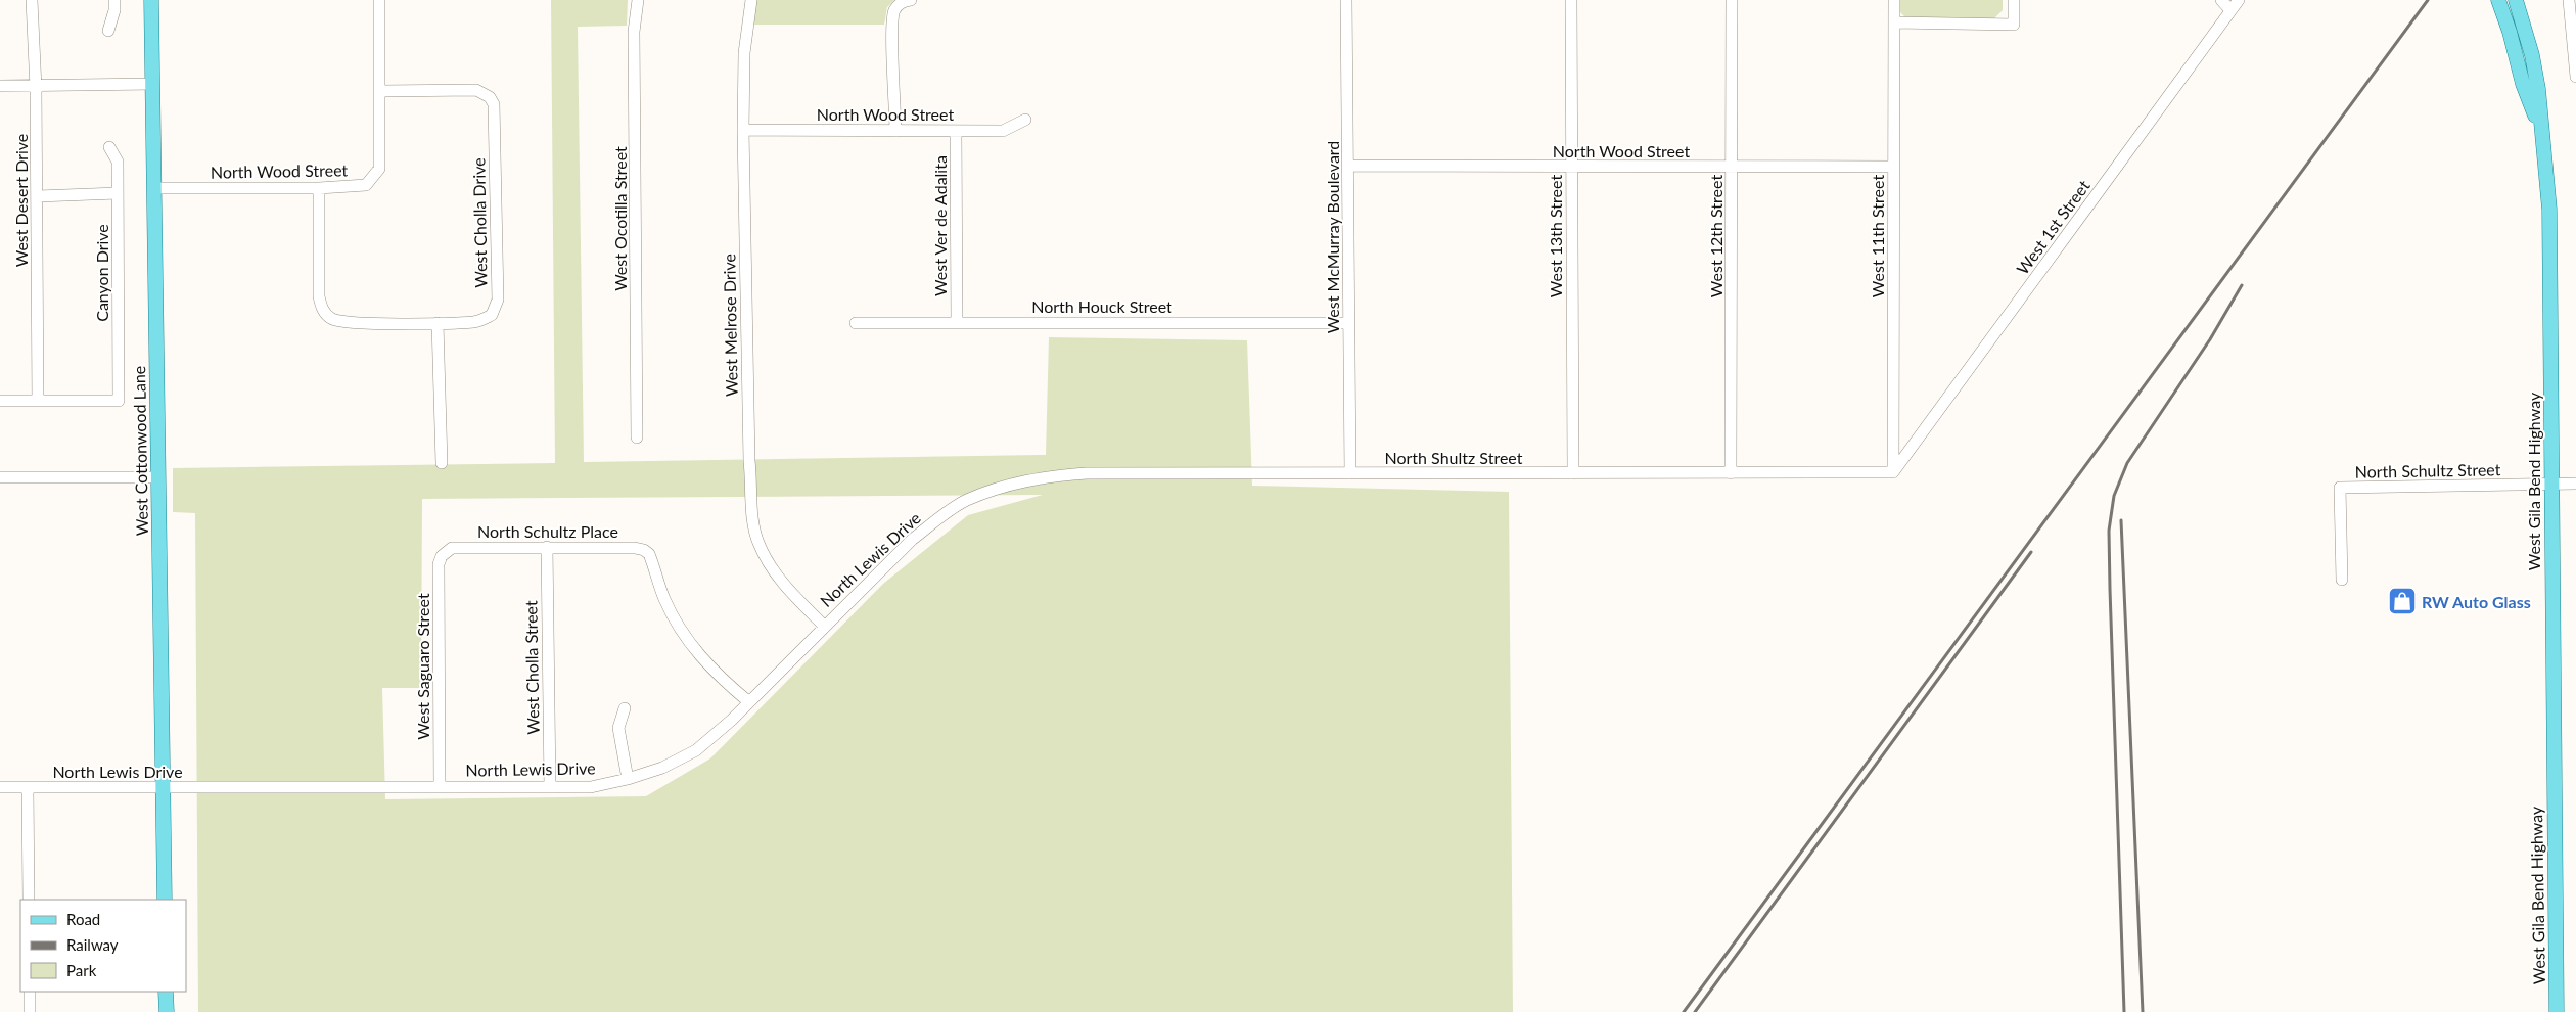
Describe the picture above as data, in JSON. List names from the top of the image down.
{
  "streets": {
    "main road": ["West Cottonwood Lane", "West Gila Bend Highway"],
    "street": [
      "North Wood Street",
      "West Desert Drive",
      "West Ocotilla Street",
      "West Cholla Drive",
      "West Ver de Adalita",
      "West 1st Street",
      "West 13th Street",
      "West 12th Street",
      "West 11th Street",
      "West McMurray Boulevard",
      "Canyon Drive",
      "North Houck Street",
      "West Melrose Drive",
      "North Shultz Street",
      "North Schultz Street",
      "North Schultz Place",
      "North Lewis Drive",
      "West Saguaro Street",
      "West Cholla Street"
    ]
  },
  "crossings": [
    ["North Wood Street", "West Cholla Drive"],
    ["North Wood Street", "West Ver de Adalita"],
    ["North Wood Street", "West 13th Street"],
    ["North Wood Street", "West 12th Street"],
    ["North Wood Street", "West 11th Street"],
    ["North Wood Street", "West McMurray Boulevard"],
    ["North Wood Street", "West Melrose Drive"],
    ["North Wood Street", "West Cottonwood Lane"],
    ["West Desert Drive", "Canyon Drive"],
    ["West Ver de Adalita", "North Houck Street"],
    ["West 1st Street", "West 11th Street"],
    ["West 1st Street", "North Shultz Street"],
    ["West 13th Street", "North Shultz Street"],
    ["West 12th Street", "North Shultz Street"],
    ["West 11th Street", "North Shultz Street"],
    ["West McMurray Boulevard", "North Houck Street"],
    ["West McMurray Boulevard", "North Shultz Street"],
    ["West Melrose Drive", "North Lewis Drive"],
    ["West Cottonwood Lane", "North Lewis Drive"],
    ["North Shultz Street", "North Lewis Drive"],
    ["North Schultz Street", "West Gila Bend Highway"],
    ["North Schultz Place", "North Lewis Drive"],
    ["North Schultz Place", "West Saguaro Street"],
    ["North Schultz Place", "West Cholla Street"],
    ["North Lewis Drive", "West Saguaro Street"],
    ["North Lewis Drive", "West Cholla Street"]
  ],
  "places": {
    "shop": ["RW Auto Glass"]
  },
  "legend": ["Road", "Railway", "Park"]
}
